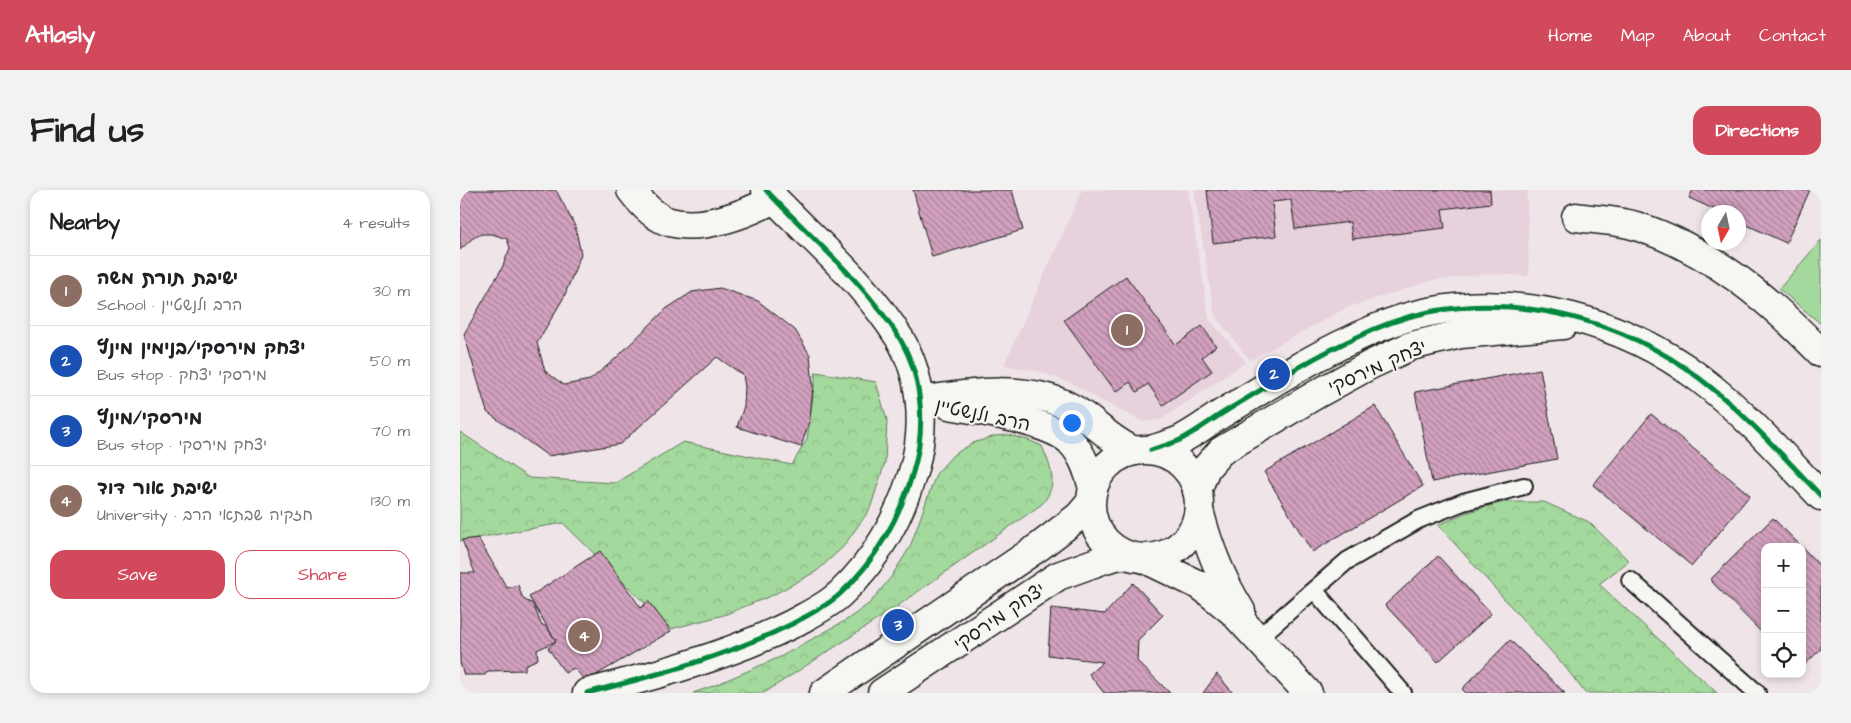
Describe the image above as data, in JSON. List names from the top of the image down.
{
  "streets": {
    "street": ["יצחק מירסקי", "הרב ולנשטיין"]
  },
  "crossings": [
    ["יצחק מירסקי", "הרב ולנשטיין"]
  ],
  "north": "bottom",
  "page": {
    "header": "Atlasly",
    "nav": [
      "Home",
      "Map",
      "About",
      "Contact"
    ],
    "title": "Find us",
    "buttons": [
      "Directions",
      ["Save", "Share"]
    ],
    "heading": ["Nearby", "4 results"],
    "list": [
      {
        "mark": "1",
        "name": "ישיבת תורת משה",
        "note": "School · הרב ולנשטיין",
        "value": "30 m"
      },
      {
        "mark": "2",
        "name": "יצחק מירסקי/בנימין מינץ",
        "note": "Bus stop · מירסקי יצחק",
        "value": "50 m"
      },
      {
        "mark": "3",
        "name": "מירסקי/מינץ",
        "note": "Bus stop · יצחק מירסקי",
        "value": "70 m"
      },
      {
        "mark": "4",
        "name": "ישיבת אור דוד",
        "note": "University · חזקיה שבתאי הרב",
        "value": "130 m"
      }
    ],
    "pins": [
      "1",
      "2",
      "3",
      "4"
    ],
    "map_buttons": ["+", "−"]
  }
}
